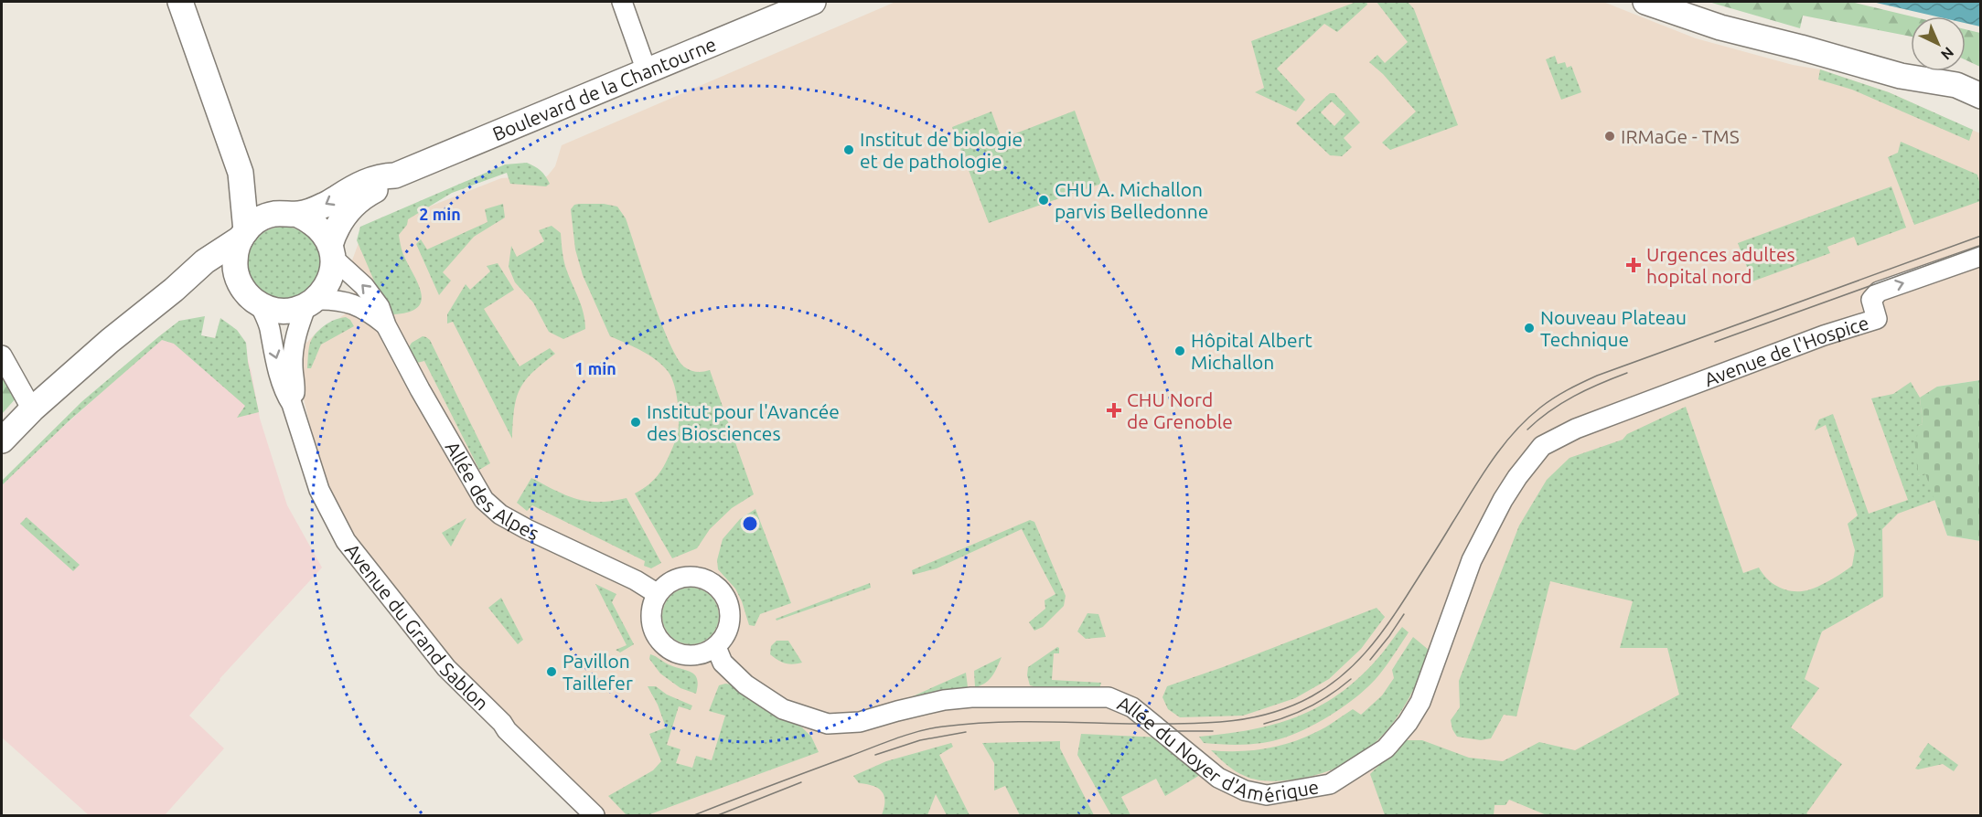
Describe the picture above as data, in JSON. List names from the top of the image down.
{
  "streets": {
    "street": [
      "Boulevard de la Chantourne",
      "Avenue de l'Hospice",
      "Allée des Alpes",
      "Avenue du Grand Sablon",
      "Allée du Noyer d'Amérique"
    ]
  },
  "crossings": [
    ["Boulevard de la Chantourne", "Allée des Alpes"],
    ["Boulevard de la Chantourne", "Avenue du Grand Sablon"],
    ["Avenue de l'Hospice", "Allée du Noyer d'Amérique"],
    ["Allée des Alpes", "Avenue du Grand Sablon"],
    ["Allée des Alpes", "Allée du Noyer d'Amérique"]
  ],
  "one_way": ["Avenue de l'Hospice"],
  "places": {
    "other": [
      "IRMaGe - TMS",
      "Institut de biologie et de pathologie",
      "CHU A. Michallon parvis Belledonne",
      "Nouveau Plateau Technique",
      "Hôpital Albert Michallon",
      "Institut pour l'Avancée des Biosciences",
      "Pavillon Taillefer"
    ],
    "health": ["Urgences adultes hopital nord", "CHU Nord de Grenoble"]
  },
  "north": "bottom right",
  "rings": ["2 min", "1 min"]
}
